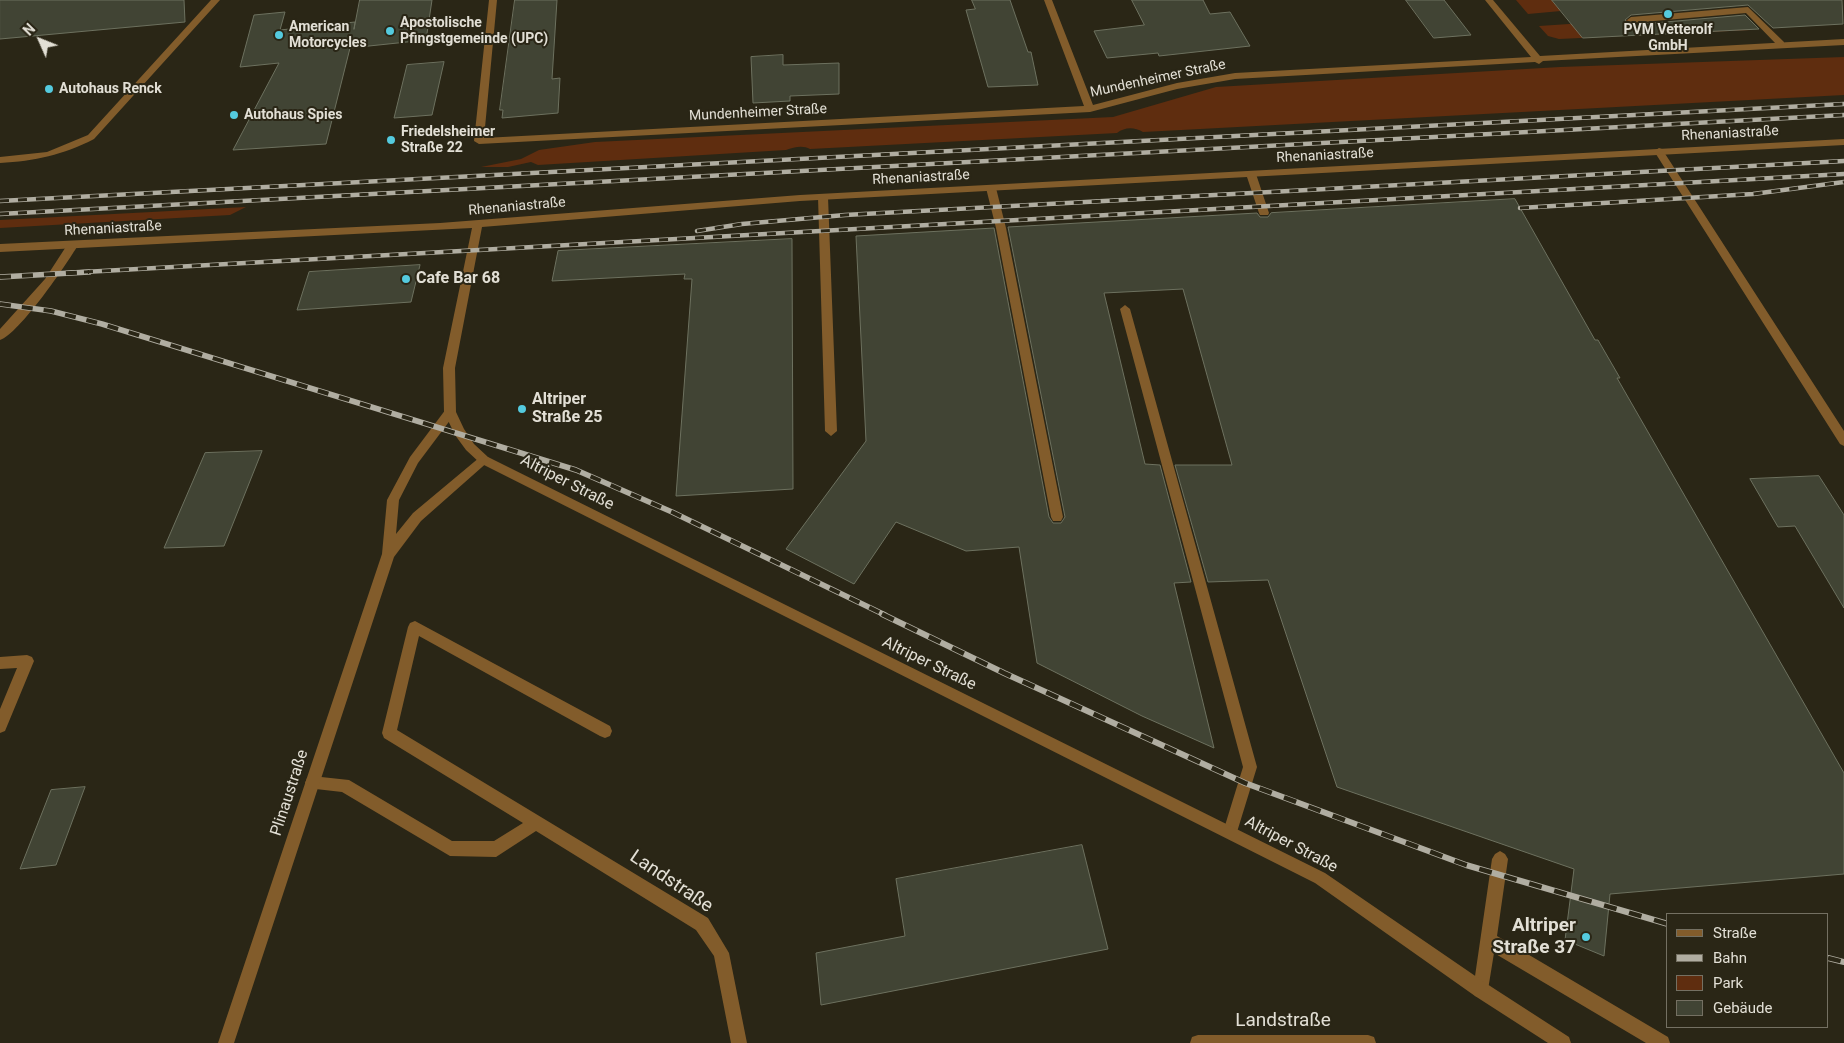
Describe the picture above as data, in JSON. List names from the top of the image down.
{
  "streets": {
    "street": [
      "Mundenheimer Straße",
      "Rhenaniastraße",
      "Altriper Straße",
      "Plinaustraße",
      "Landstraße"
    ]
  },
  "crossings": [
    ["Rhenaniastraße", "Altriper Straße"],
    ["Altriper Straße", "Plinaustraße"]
  ],
  "places": [
    "PVM Vetterolf GmbH",
    "Apostolische Pfingstgemeinde (UPC)",
    "American Motorcycles",
    "Autohaus Renck",
    "Autohaus Spies",
    "Friedelsheimer Straße 22",
    "Cafe Bar 68",
    "Altriper Straße 25",
    "Altriper Straße 37"
  ],
  "legend": [
    "Straße",
    "Bahn",
    "Park",
    "Gebäude"
  ],
  "north": "top left"
}
